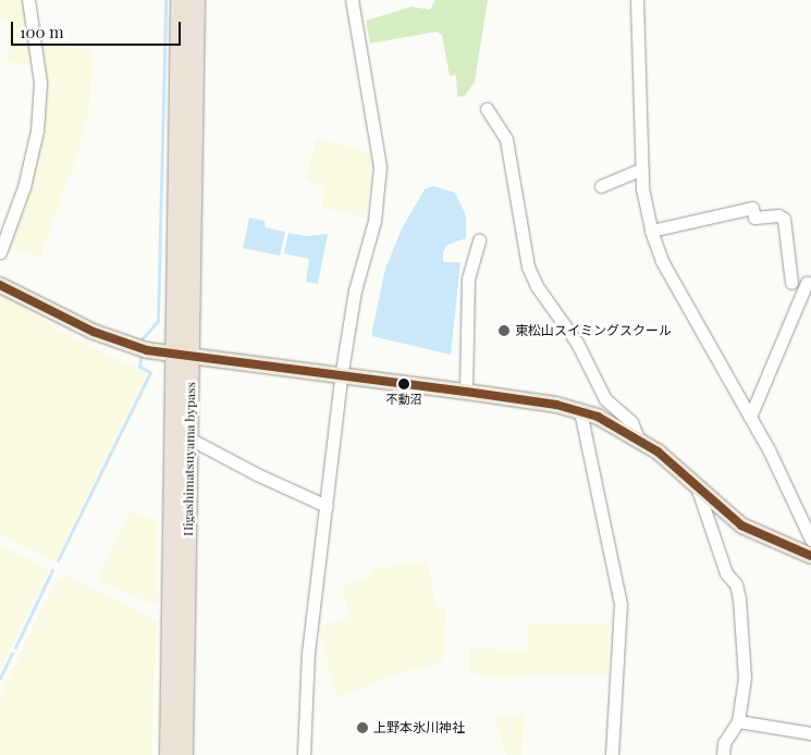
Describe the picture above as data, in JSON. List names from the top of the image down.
{
  "streets": {
    "highway": ["Higashimatsuyama bypass"]
  },
  "places": ["東松山スイミングスクール", "不動沼", "上野本氷川神社"],
  "scale_bar": "100 m"
}
